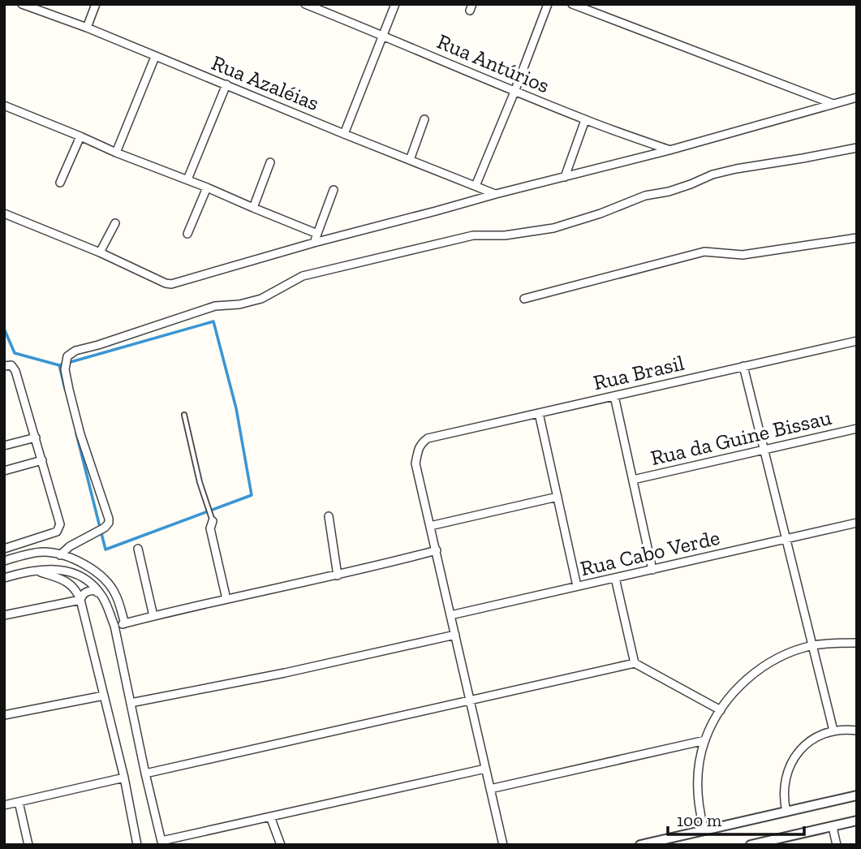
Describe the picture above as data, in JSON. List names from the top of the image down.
{
  "streets": {
    "street": [
      "Rua Antúrios",
      "Rua Azaléias",
      "Rua Brasil",
      "Rua da Guine Bissau",
      "Rua Cabo Verde"
    ]
  },
  "scale_bar": "100 m"
}
